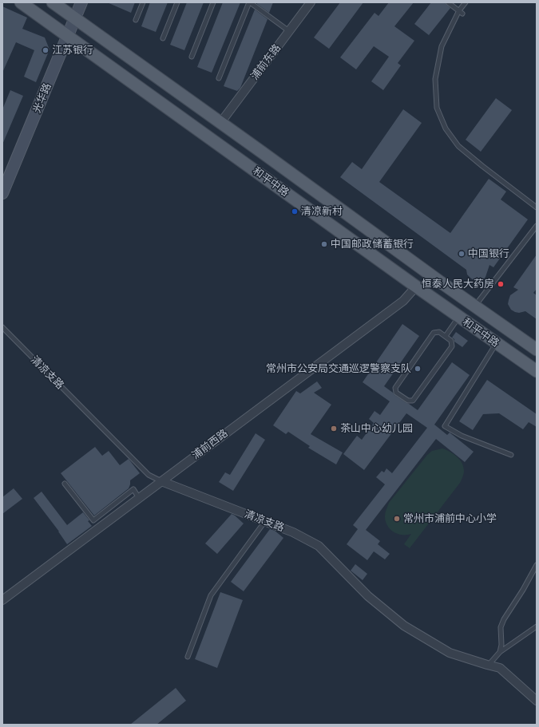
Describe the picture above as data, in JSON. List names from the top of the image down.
{
  "streets": {
    "main road": ["光华路", "和平中路"],
    "street": ["浦前东路", "清凉支路", "浦前西路"]
  },
  "crossings": [
    ["浦前东路", "和平中路"],
    ["光华路", "和平中路"],
    ["和平中路", "浦前西路"],
    ["清凉支路", "浦前西路"]
  ],
  "places": [
    "江苏银行",
    "清凉新村",
    "中国邮政储蓄银行",
    "中国银行",
    "恒泰人民大药房",
    "常州市公安局交通巡逻警察支队",
    "茶山中心幼儿园",
    "常州市浦前中心小学"
  ]
}
